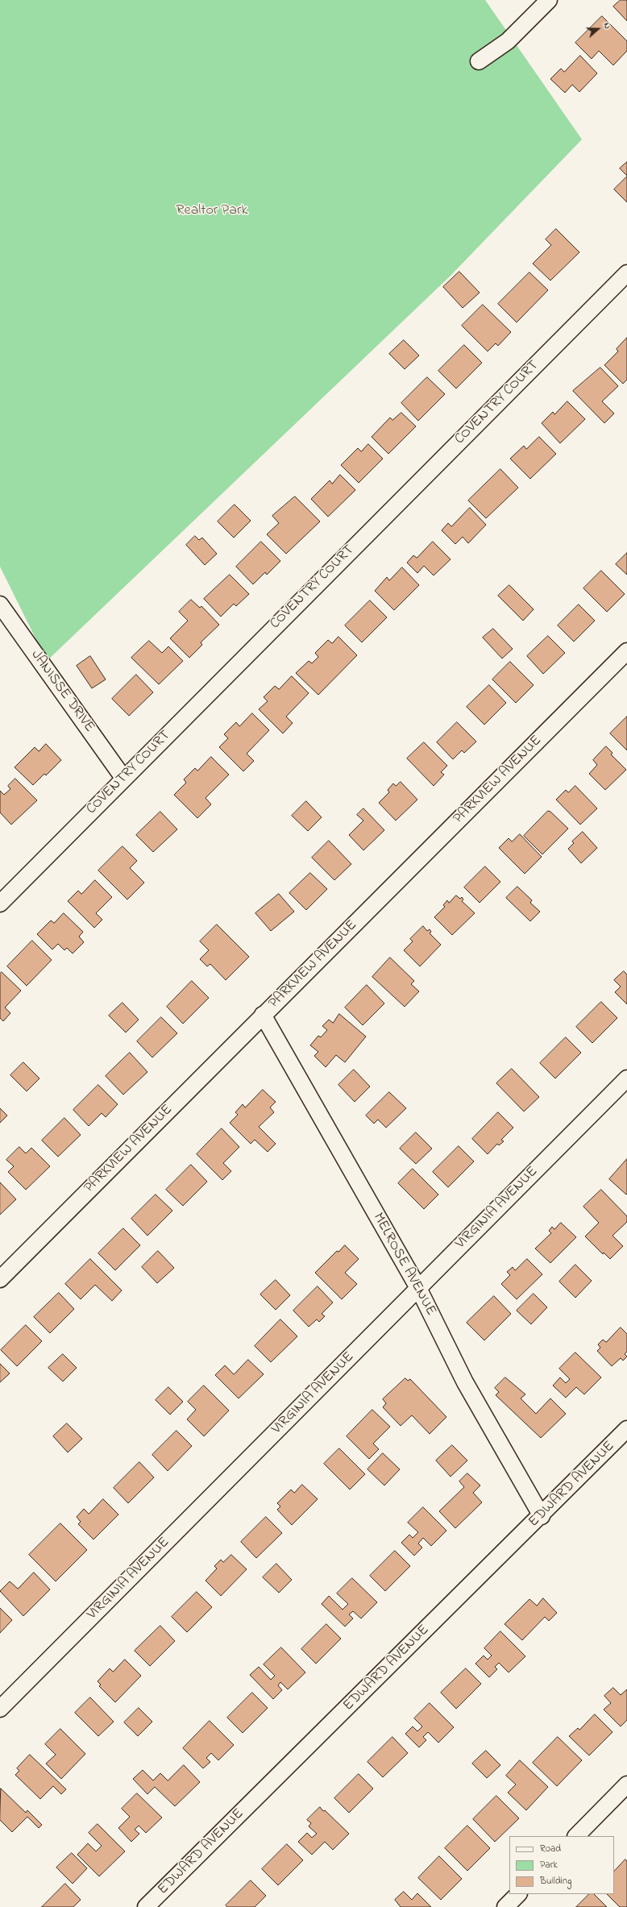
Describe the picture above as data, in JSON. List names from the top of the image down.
{
  "streets": {
    "street": [
      "COVENTRY COURT",
      "JANISSE DRIVE",
      "PARKVIEW AVENUE",
      "VIRGINIA AVENUE",
      "MELROSE AVENUE",
      "EDWARD AVENUE"
    ]
  },
  "crossings": [
    ["COVENTRY COURT", "JANISSE DRIVE"],
    ["PARKVIEW AVENUE", "MELROSE AVENUE"],
    ["VIRGINIA AVENUE", "MELROSE AVENUE"],
    ["MELROSE AVENUE", "EDWARD AVENUE"]
  ],
  "parks": ["Realtor Park"],
  "legend": ["Road", "Park", "Building"],
  "north": "right"
}
